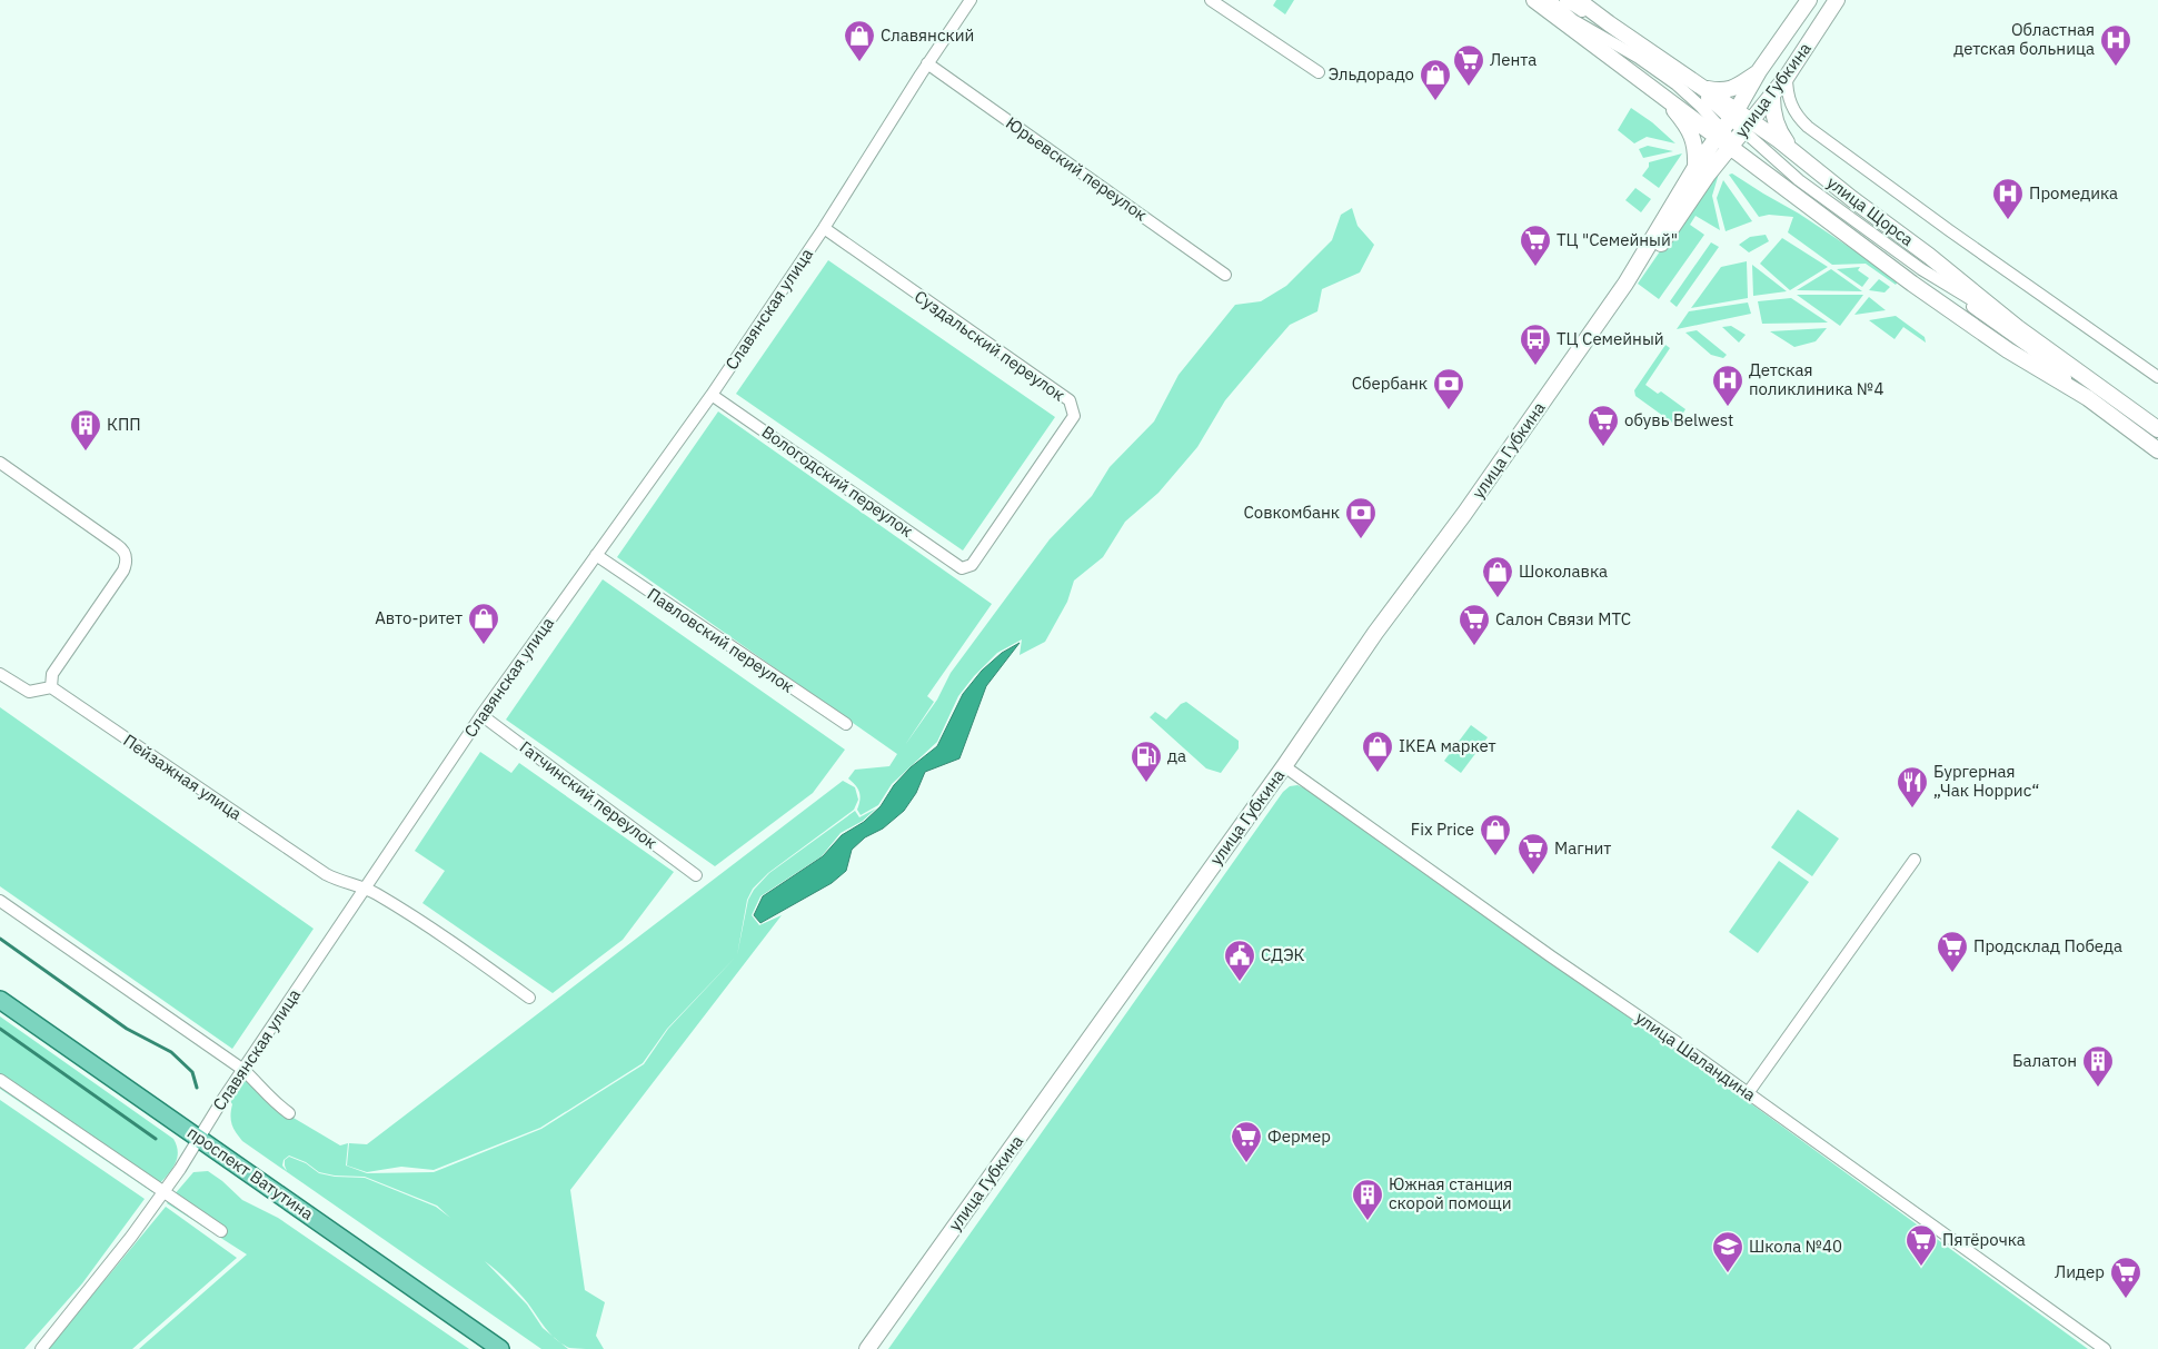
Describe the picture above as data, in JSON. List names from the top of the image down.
{
  "streets": {
    "main road": ["улица Губкина", "улица Щорса", "проспект Ватутина"],
    "street": [
      "Юрьевский переулок",
      "Славянская улица",
      "Суздальский переулок",
      "Вологодский переулок",
      "Павловский переулок",
      "Пейзажная улица",
      "Гатчинский переулок",
      "улица Шаландина"
    ]
  },
  "crossings": [
    ["улица Губкина", "улица Щорса"],
    ["улица Губкина", "улица Шаландина"],
    ["Юрьевский переулок", "Славянская улица"],
    ["Славянская улица", "Суздальский переулок"],
    ["Славянская улица", "Вологодский переулок"],
    ["Славянская улица", "Павловский переулок"],
    ["Славянская улица", "Пейзажная улица"],
    ["Славянская улица", "Гатчинский переулок"],
    ["Славянская улица", "проспект Ватутина"],
    ["Суздальский переулок", "Вологодский переулок"]
  ],
  "places": {
    "shop": [
      "Славянский",
      "Эльдорадо",
      "Шоколавка",
      "Авто-ритет",
      "IKEA маркет",
      "Fix Price"
    ],
    "hospital": ["Областная детская больница", "Промедика", "Детская поликлиника №4"],
    "supermarket": [
      "Лента",
      "ТЦ \"Семейный\"",
      "обувь Belwest",
      "Салон Связи МТС",
      "Магнит",
      "Продсклад Победа",
      "Фермер",
      "Пятёрочка",
      "Лидер"
    ],
    "bus stop": ["ТЦ Семейный"],
    "bank": ["Сбербанк", "Совкомбанк"],
    "building": ["КПП", "Балатон", "Южная станция скорой помощи"],
    "fuel station": ["да"],
    "restaurant": ["Бургерная „Чак Норрис“"],
    "public building": ["СДЭК"],
    "school or university": ["Школа №40"]
  }
}
